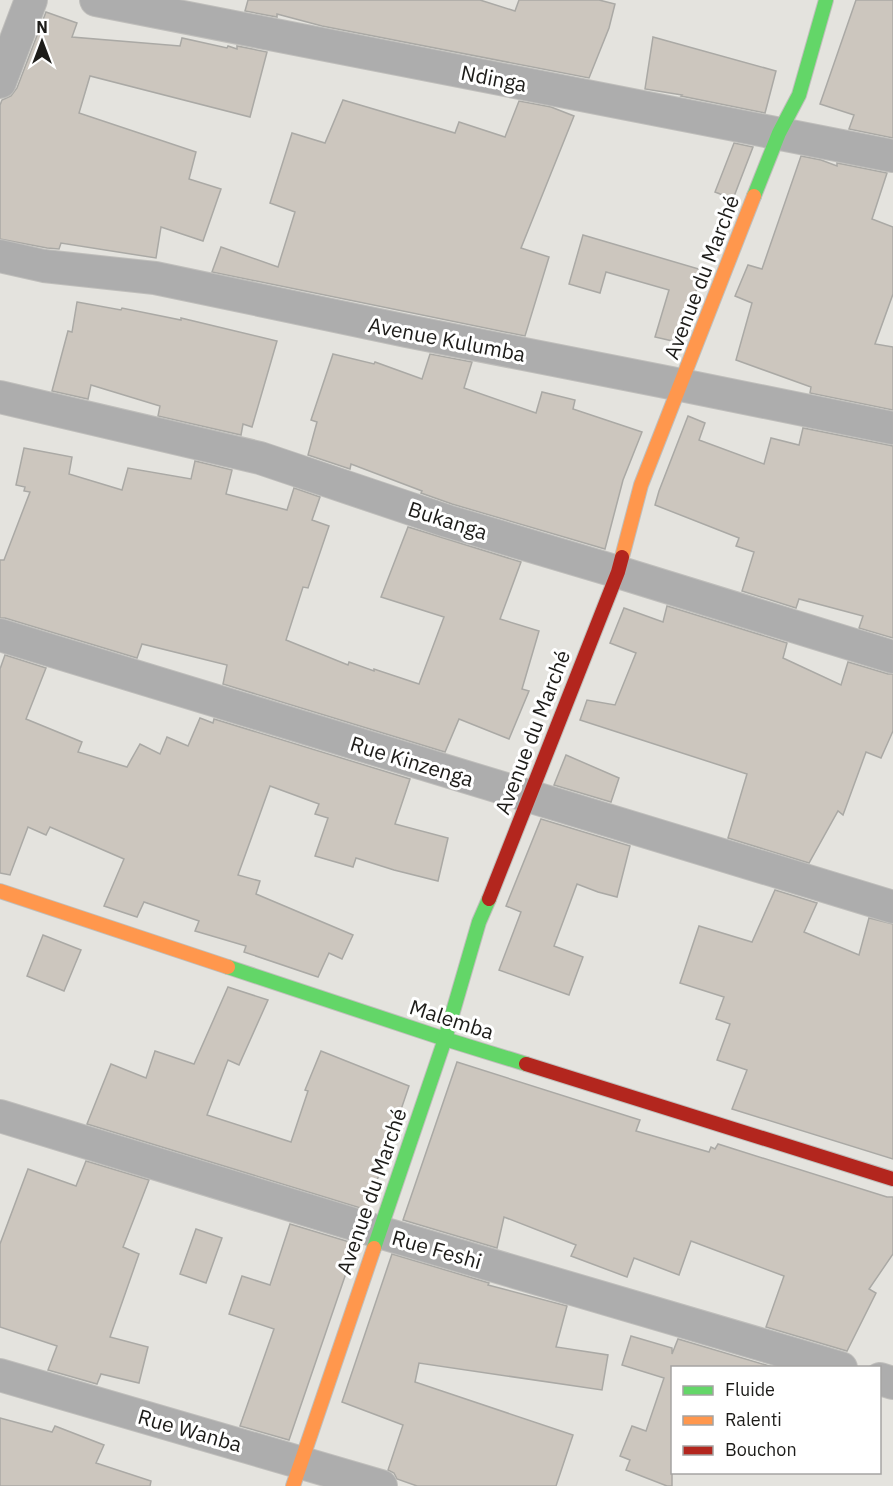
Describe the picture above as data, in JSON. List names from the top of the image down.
{
  "streets": {
    "street": [
      "Ndinga",
      "Avenue du Marché",
      "Avenue Kulumba",
      "Bukanga",
      "Rue Kinzenga",
      "Malemba",
      "Rue Feshi",
      "Rue Wanba"
    ]
  },
  "crossings": [
    ["Ndinga", "Avenue du Marché"],
    ["Avenue du Marché", "Avenue Kulumba"],
    ["Avenue du Marché", "Bukanga"],
    ["Avenue du Marché", "Rue Kinzenga"],
    ["Avenue du Marché", "Malemba"],
    ["Avenue du Marché", "Rue Feshi"],
    ["Avenue du Marché", "Rue Wanba"]
  ],
  "legend": ["Fluide", "Ralenti", "Bouchon"],
  "north": "top"
}
